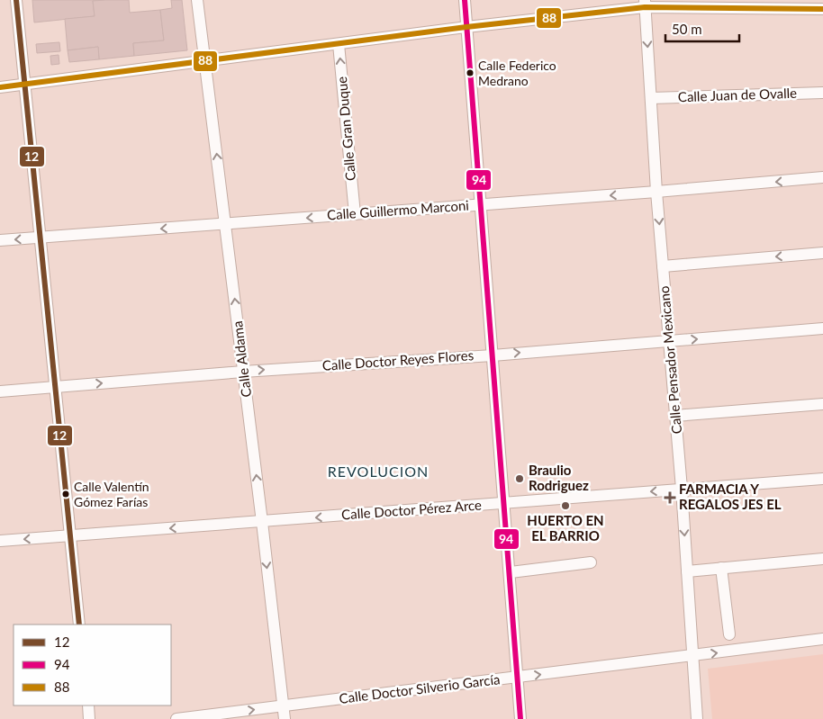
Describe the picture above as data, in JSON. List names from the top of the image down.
{
  "streets": {
    "street": [
      "Calle Juan de Ovalle",
      "Calle Gran Duque",
      "Calle Guillermo Marconi",
      "Calle Aldama",
      "Calle Pensador Mexicano",
      "Calle Doctor Reyes Flores",
      "Calle Doctor Pérez Arce",
      "Calle Doctor Silverio García"
    ]
  },
  "crossings": [
    ["Calle Juan de Ovalle", "Calle Pensador Mexicano"],
    ["Calle Gran Duque", "Calle Guillermo Marconi"],
    ["Calle Guillermo Marconi", "Calle Aldama"],
    ["Calle Guillermo Marconi", "Calle Pensador Mexicano"],
    ["Calle Aldama", "Calle Doctor Reyes Flores"],
    ["Calle Aldama", "Calle Doctor Pérez Arce"],
    ["Calle Aldama", "Calle Doctor Silverio García"],
    ["Calle Pensador Mexicano", "Calle Doctor Reyes Flores"],
    ["Calle Pensador Mexicano", "Calle Doctor Pérez Arce"],
    ["Calle Pensador Mexicano", "Calle Doctor Silverio García"]
  ],
  "one_way": ["Calle Gran Duque", "Calle Guillermo Marconi", "Calle Doctor Pérez Arce"],
  "districts": ["REVOLUCION"],
  "places": {
    "other": [
      "Calle Federico Medrano",
      "Braulio Rodriguez",
      "Calle Valentín Gómez Farías",
      "HUERTO EN EL BARRIO"
    ],
    "health": ["FARMACIA Y REGALOS JES EL"]
  },
  "lines": ["transit line 12", "transit line 94", "transit line 88"],
  "legend": ["12", "94", "88"],
  "scale_bar": "50 m"
}
